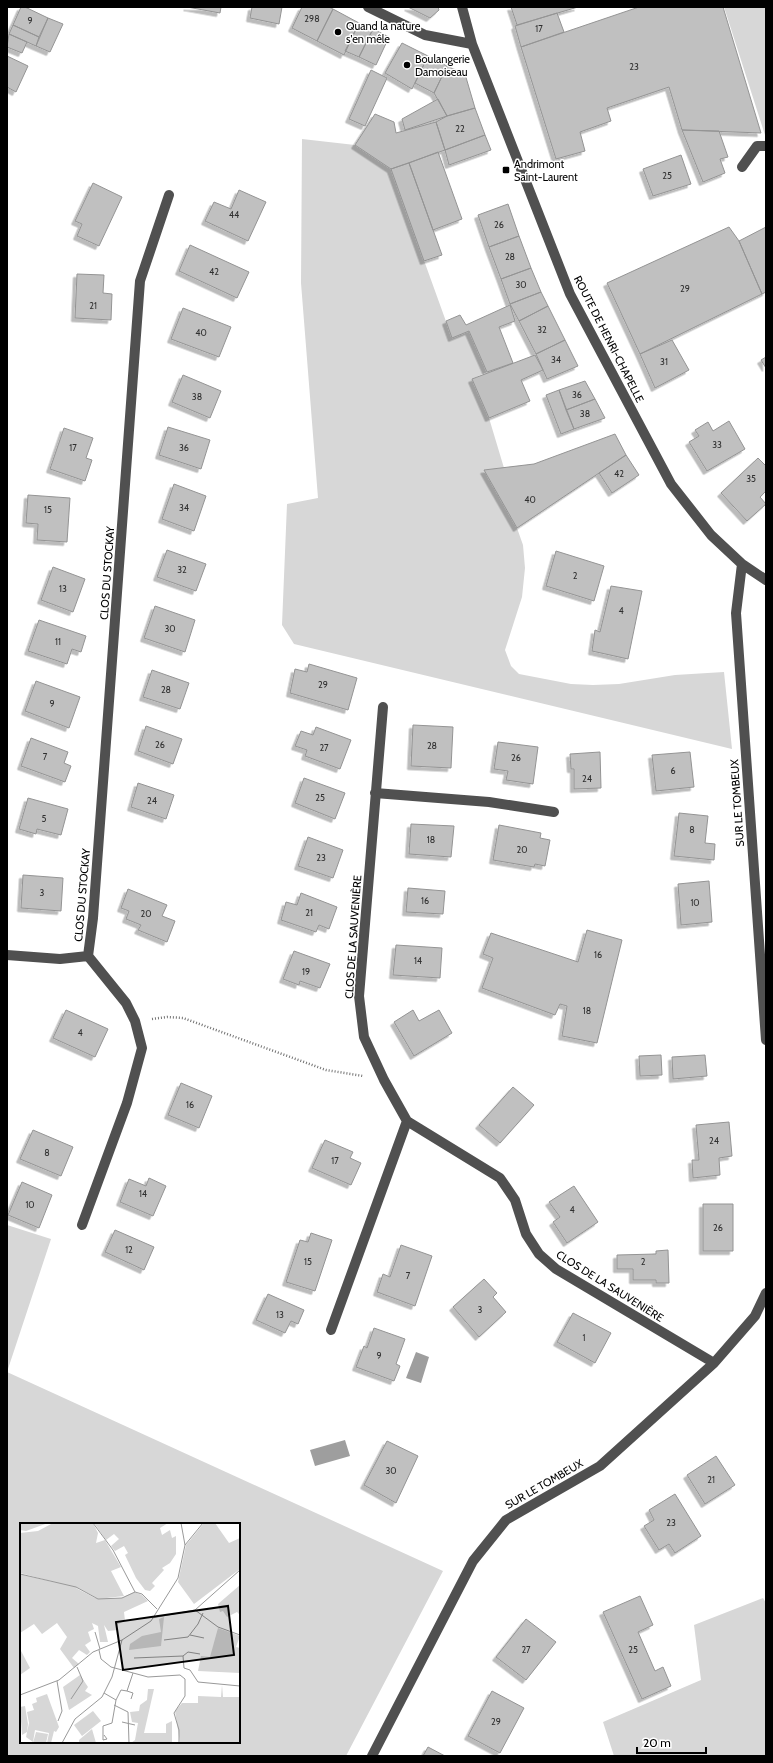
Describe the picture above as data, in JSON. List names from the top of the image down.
{
  "streets": {
    "street": [
      "ROUTE DE HENRI-CHAPELLE",
      "CLOS DU STOCKAY",
      "SUR LE TOMBEUX",
      "CLOS DE LA SAUVENIÈRE"
    ]
  },
  "crossings": [
    ["ROUTE DE HENRI-CHAPELLE", "SUR LE TOMBEUX"],
    ["SUR LE TOMBEUX", "CLOS DE LA SAUVENIÈRE"]
  ],
  "places": {
    "other": ["Quand la nature s'en mêle", "Boulangerie Damoiseau"],
    "transit": ["Andrimont Saint-Laurent"]
  },
  "house_numbers": [
    "298",
    "9",
    "17",
    "23",
    "22",
    "25",
    "44",
    "26",
    "28",
    "42",
    "30",
    "29",
    "21",
    "32",
    "40",
    "34",
    "31",
    "36",
    "38",
    "38",
    "33",
    "17",
    "36",
    "42",
    "35",
    "40",
    "34",
    "15",
    "32",
    "2",
    "13",
    "4",
    "30",
    "11",
    "29",
    "28",
    "9",
    "26",
    "28",
    "27",
    "7",
    "26",
    "6",
    "24",
    "25",
    "24",
    "5",
    "8",
    "18",
    "20",
    "23",
    "3",
    "16",
    "10",
    "21",
    "20",
    "16",
    "14",
    "19",
    "18",
    "4",
    "16",
    "24",
    "8",
    "17",
    "14",
    "10",
    "4",
    "26",
    "12",
    "15",
    "2",
    "7",
    "3",
    "13",
    "1",
    "9",
    "30",
    "21",
    "23",
    "27",
    "25",
    "29"
  ],
  "scale_bar": "20 m"
}
